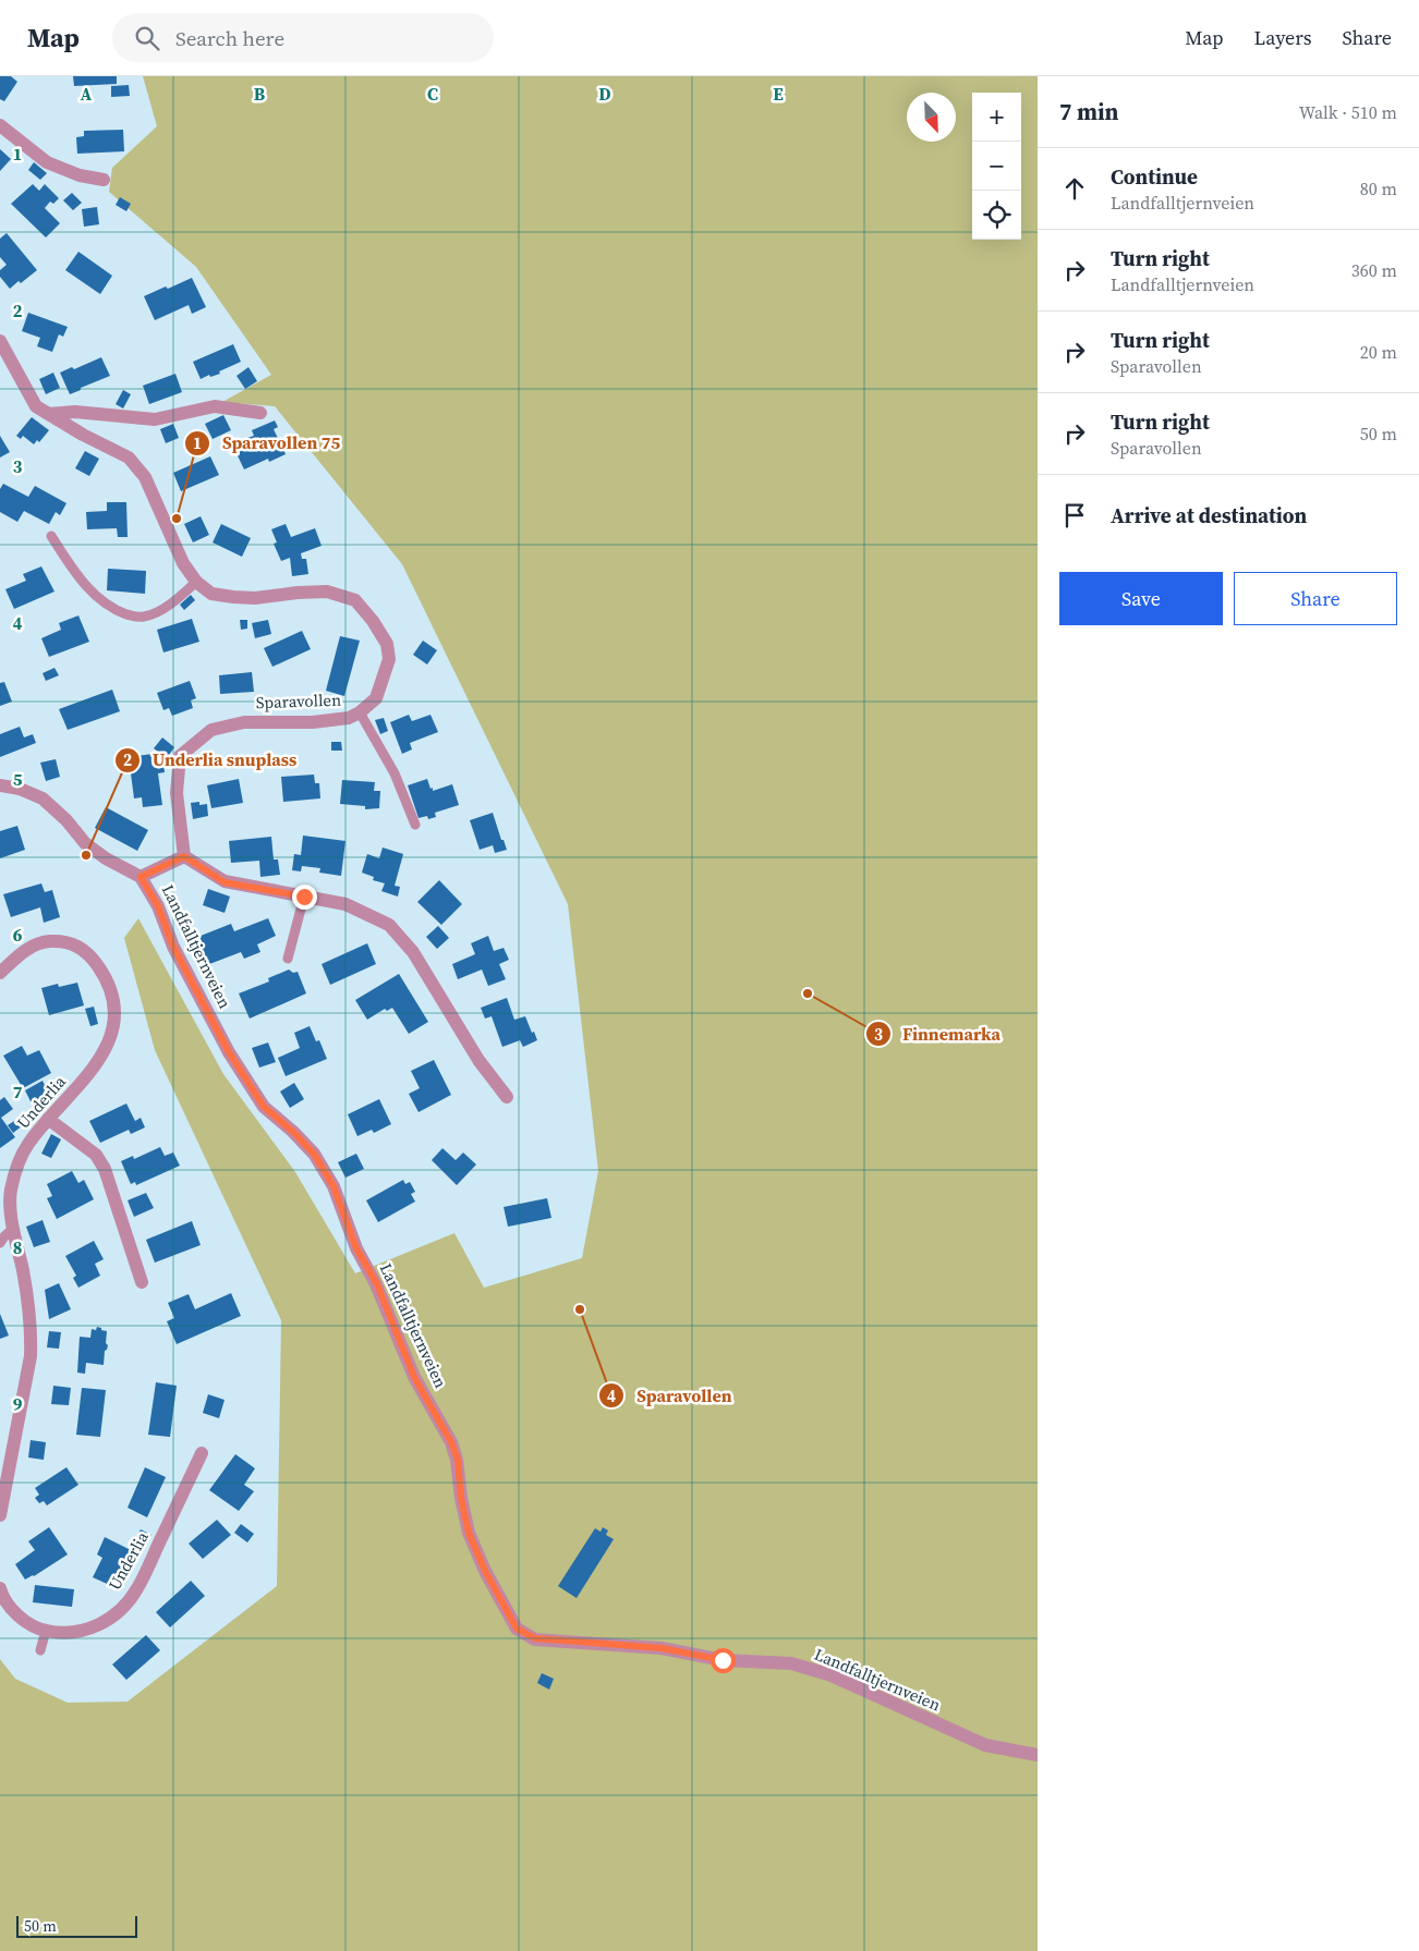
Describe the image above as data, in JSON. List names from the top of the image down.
{
  "streets": {
    "street": ["Sparavollen", "Landfalltjernveien", "Underlia"]
  },
  "places": [
    "Sparavollen 75",
    "Underlia snuplass",
    "Finnemarka",
    "Sparavollen"
  ],
  "scale_bar": "50 m",
  "north": "bottom right",
  "page": {
    "header": "Map",
    "search": "Search here",
    "nav": ["Map", "Layers", "Share"],
    "heading": ["7 min", "Walk · 510 m"],
    "map_buttons": ["+", "−"],
    "list": [
      ["Continue", "Landfalltjernveien", "80 m"],
      ["Turn right", "Landfalltjernveien", "360 m"],
      ["Turn right", "Sparavollen", "20 m"],
      ["Turn right", "Sparavollen", "50 m"],
      "Arrive at destination"
    ],
    "buttons": ["Save", "Share"],
    "scale": "50 m"
  },
  "grid": {
    "columns": [
      "A",
      "B",
      "C",
      "D",
      "E"
    ],
    "rows": [
      "1",
      "2",
      "3",
      "4",
      "5",
      "6",
      "7",
      "8",
      "9"
    ]
  }
}
